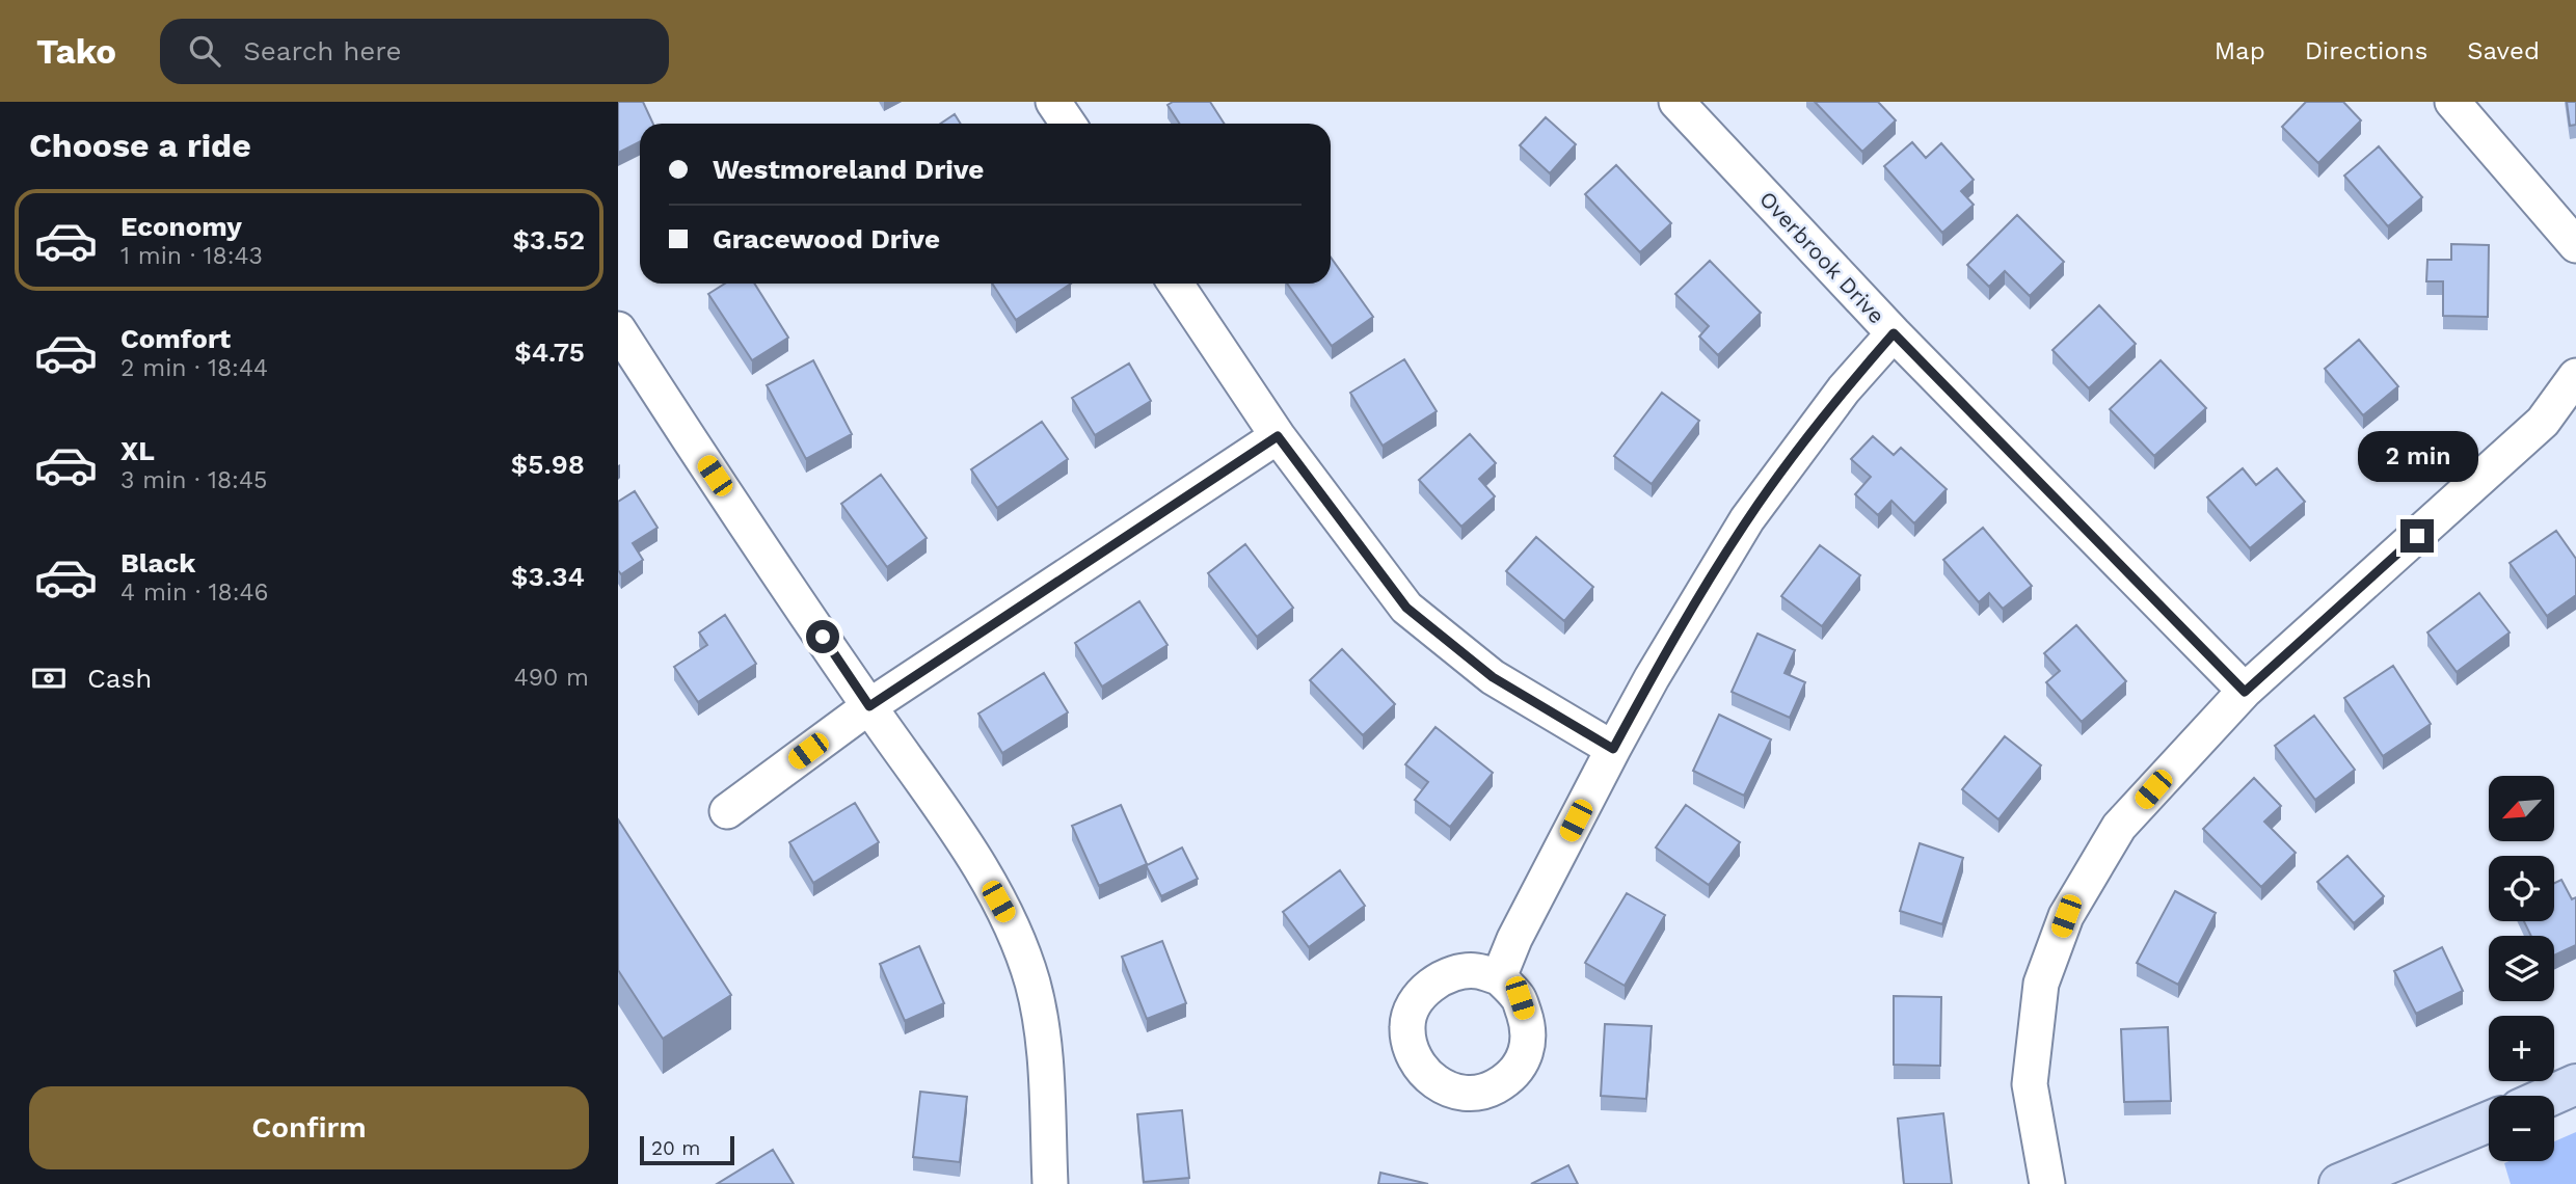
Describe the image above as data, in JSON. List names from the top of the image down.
{
  "streets": {
    "street": ["Overbrook Drive"]
  },
  "scale_bar": "20 m",
  "north": "bottom left",
  "page": {
    "header": "Tako",
    "search": "Search here",
    "nav": ["Map", "Directions", "Saved"],
    "heading": "Choose a ride",
    "banner": ["Westmoreland Drive", "Gracewood Drive"],
    "list": [
      {
        "name": "Economy",
        "note": "1 min · 18:43",
        "value": "$3.52"
      },
      {
        "name": "Comfort",
        "note": "2 min · 18:44",
        "value": "$4.75"
      },
      {
        "name": "XL",
        "note": "3 min · 18:45",
        "value": "$5.98"
      },
      {
        "name": "Black",
        "note": "4 min · 18:46",
        "value": "$3.34"
      }
    ],
    "bubble": "2 min",
    "pay": ["Cash", "490 m"],
    "map_buttons": ["+", "−"],
    "buttons": "Confirm",
    "scale": "20 m"
  }
}
